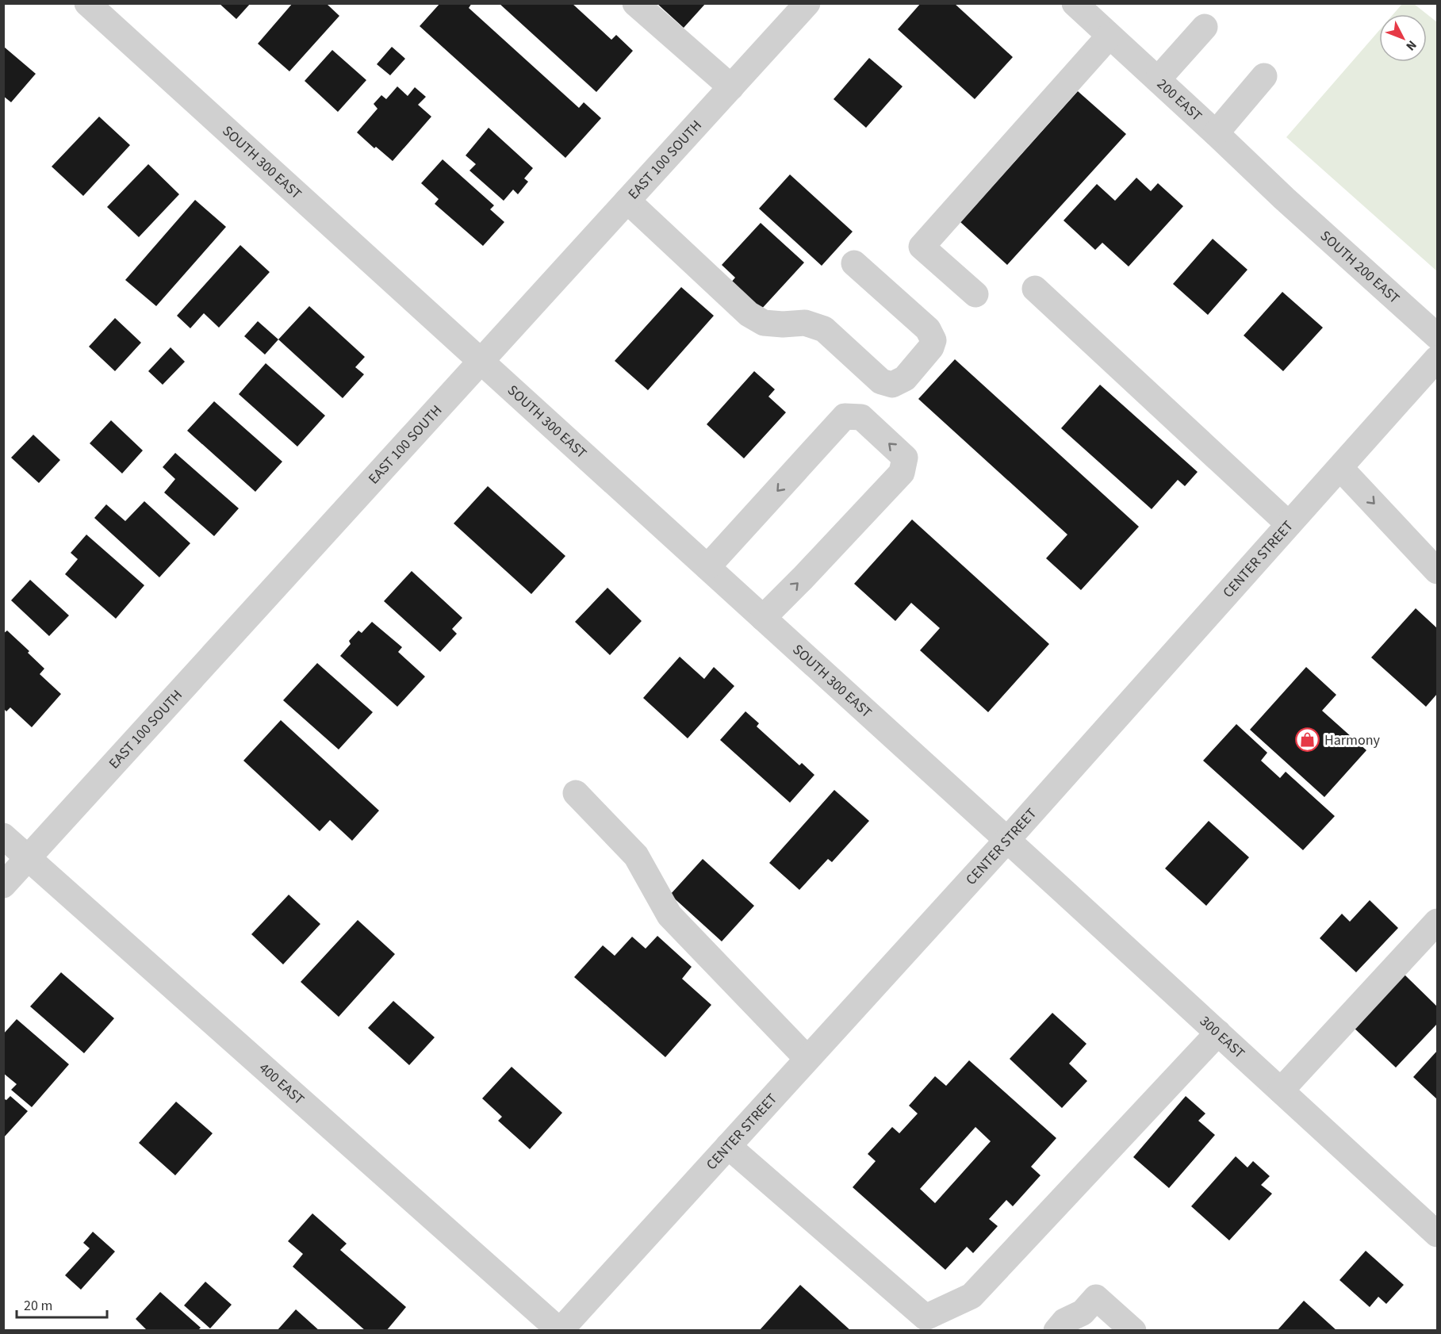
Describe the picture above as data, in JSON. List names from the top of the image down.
{
  "streets": {
    "street": [
      "200 EAST",
      "EAST 100 SOUTH",
      "SOUTH 300 EAST",
      "SOUTH 200 EAST",
      "CENTER STREET",
      "300 EAST",
      "400 EAST"
    ]
  },
  "crossings": [
    ["200 EAST", "SOUTH 200 EAST"],
    ["EAST 100 SOUTH", "SOUTH 300 EAST"],
    ["EAST 100 SOUTH", "400 EAST"],
    ["SOUTH 300 EAST", "CENTER STREET"],
    ["SOUTH 300 EAST", "300 EAST"],
    ["CENTER STREET", "300 EAST"],
    ["CENTER STREET", "400 EAST"]
  ],
  "places": {
    "shop": ["Harmony"]
  },
  "scale_bar": "20 m",
  "north": "bottom right"
}
